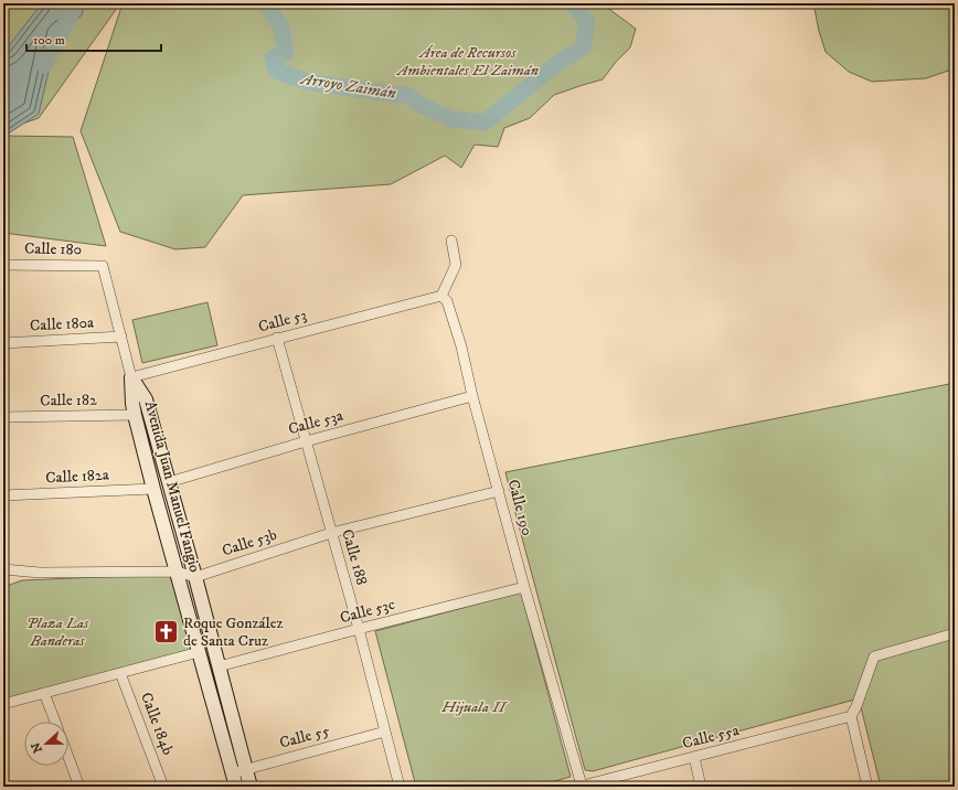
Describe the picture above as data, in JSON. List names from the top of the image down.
{
  "streets": {
    "main road": ["Avenida Juan Manuel Fangio"],
    "street": [
      "Calle 180",
      "Calle 53",
      "Calle 180a",
      "Calle 182",
      "Calle 53a",
      "Calle 182a",
      "Calle 190",
      "Calle 53b",
      "Calle 188",
      "Calle 53c",
      "Calle 184b",
      "Calle 55",
      "Calle 55a"
    ]
  },
  "crossings": [
    ["Calle 180", "Calle 180a"],
    ["Calle 53", "Avenida Juan Manuel Fangio"],
    ["Calle 53", "Calle 190"],
    ["Calle 53", "Calle 188"],
    ["Calle 182", "Avenida Juan Manuel Fangio"],
    ["Calle 53a", "Avenida Juan Manuel Fangio"],
    ["Calle 53a", "Calle 190"],
    ["Calle 53a", "Calle 188"],
    ["Calle 182a", "Avenida Juan Manuel Fangio"],
    ["Avenida Juan Manuel Fangio", "Calle 53b"],
    ["Avenida Juan Manuel Fangio", "Calle 53c"],
    ["Avenida Juan Manuel Fangio", "Calle 55"],
    ["Calle 190", "Calle 53b"],
    ["Calle 190", "Calle 53c"],
    ["Calle 190", "Calle 55a"],
    ["Calle 53b", "Calle 188"],
    ["Calle 188", "Calle 53c"],
    ["Calle 188", "Calle 55"]
  ],
  "water": ["Arroyo Zaimán"],
  "parks": ["Área de Recursos Ambientales El Zaimán", "Plaza Las Banderas", "Hijuala II"],
  "places": {
    "church": ["Roque González de Santa Cruz"]
  },
  "scale_bar": "100 m",
  "north": "left"
}
